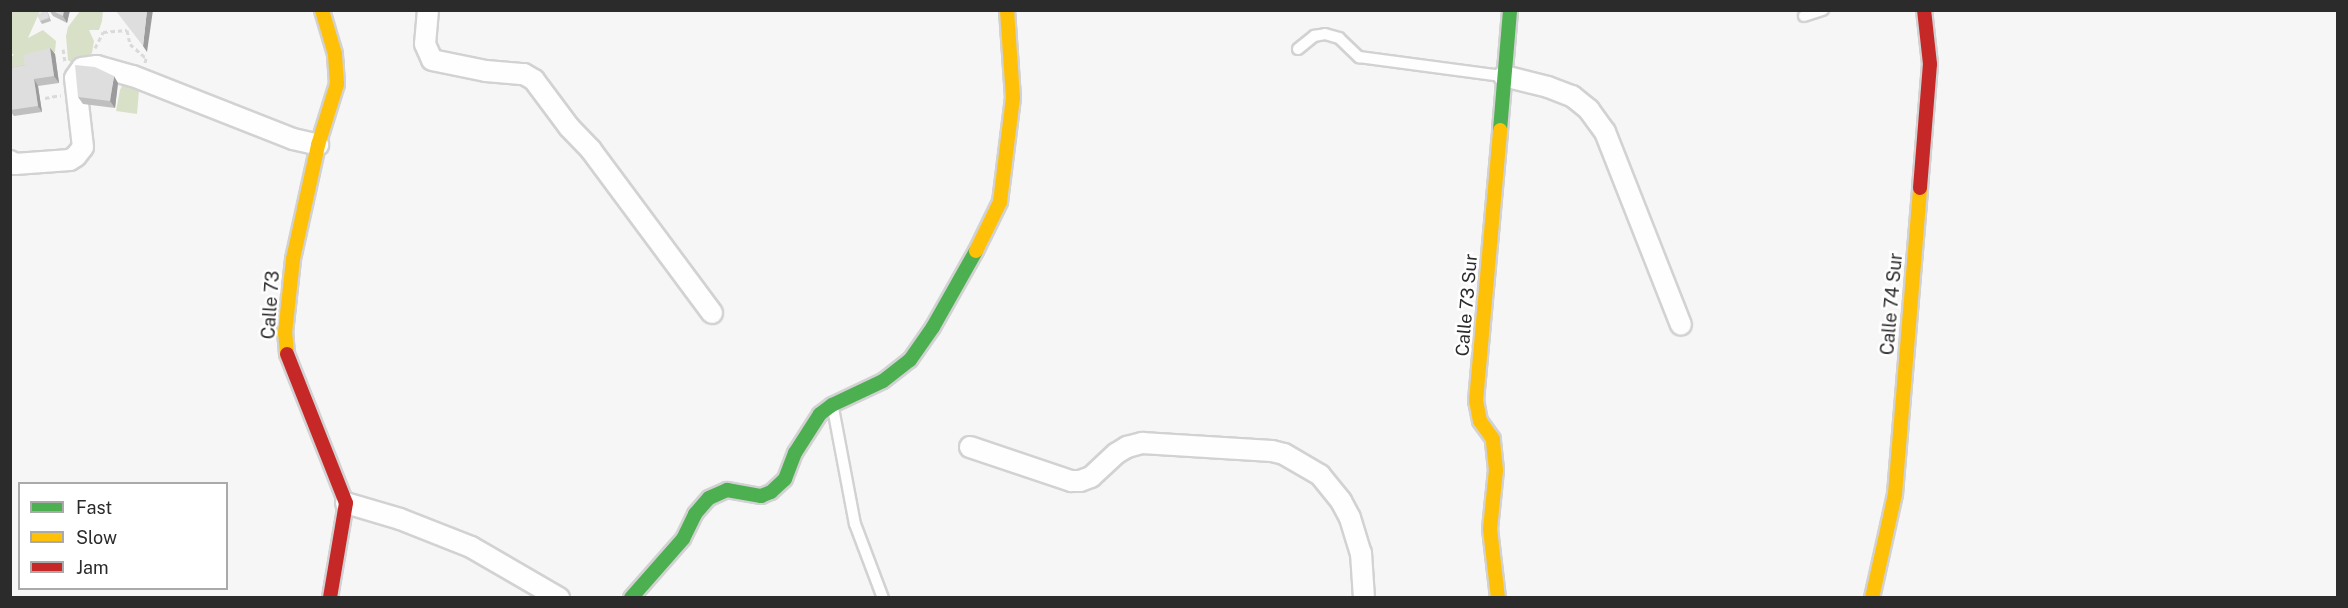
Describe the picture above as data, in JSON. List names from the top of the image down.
{
  "streets": {
    "street": ["Calle 74 Sur", "Calle 73", "Calle 73 Sur"]
  },
  "legend": ["Fast", "Slow", "Jam"]
}
